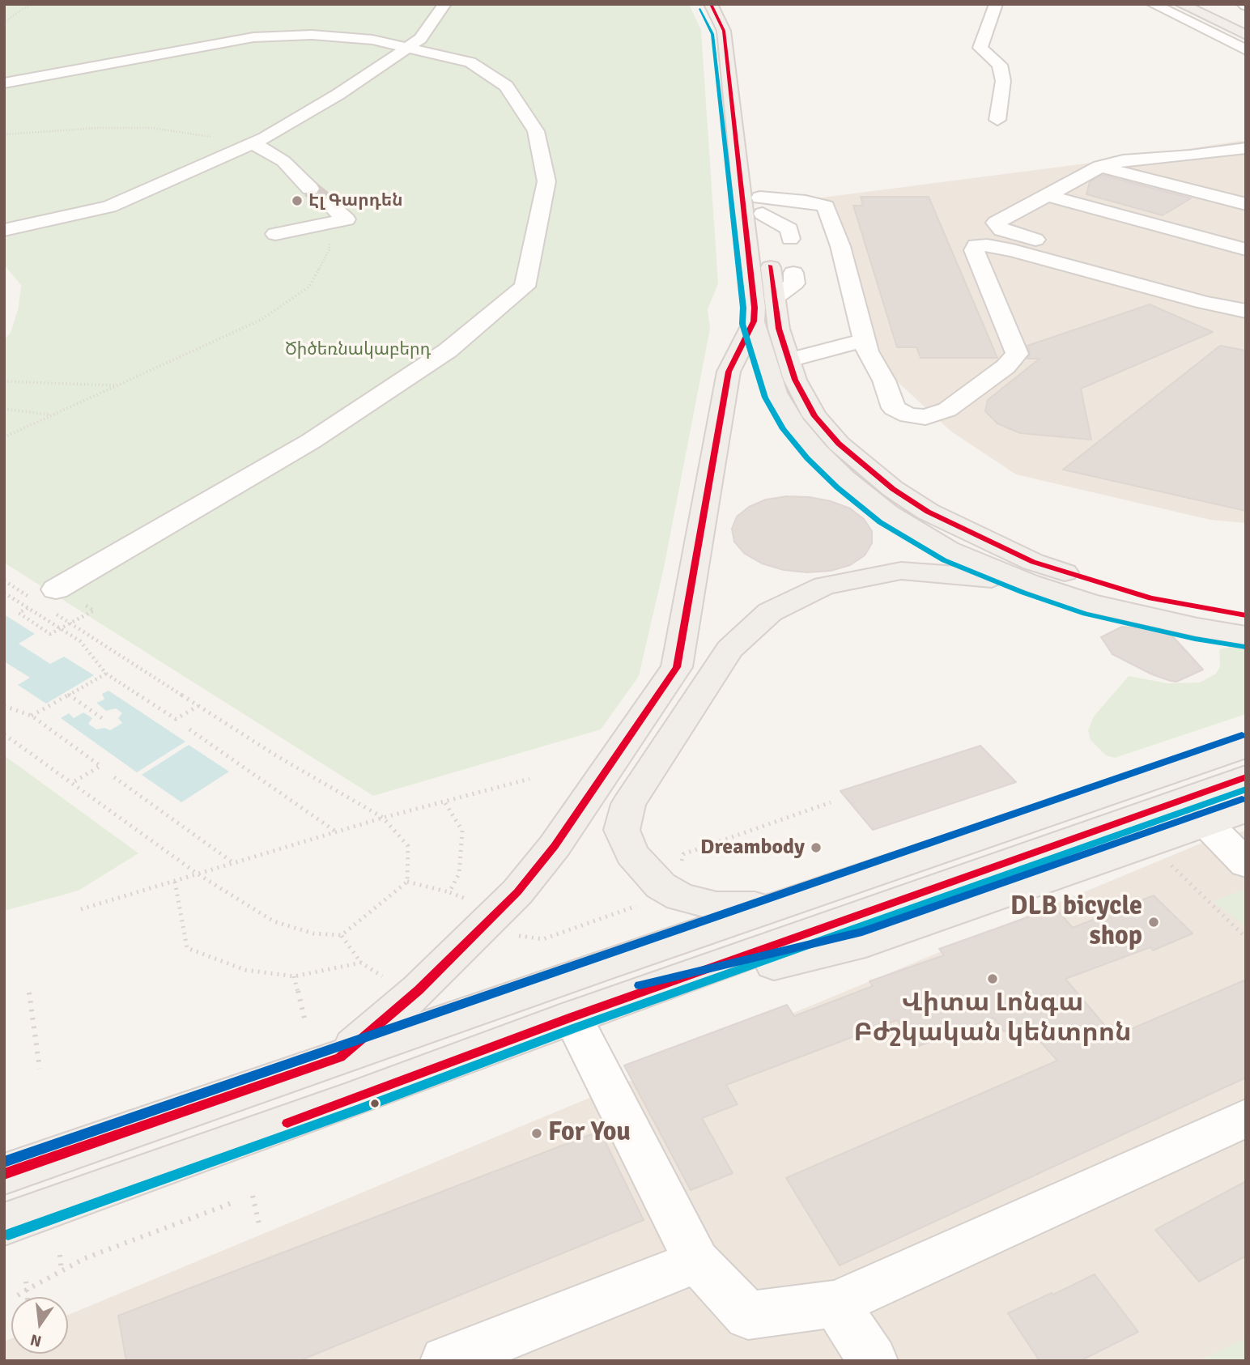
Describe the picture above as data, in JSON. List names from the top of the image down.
{
  "parks": ["Ծիծեռնակաբերդ"],
  "places": [
    "Էլ Գարդեն",
    "Dreambody",
    "DLB bicycle shop",
    "Վիտա Լոնգա Բժշկական կենտրոն",
    "For You"
  ],
  "north": "bottom"
}
